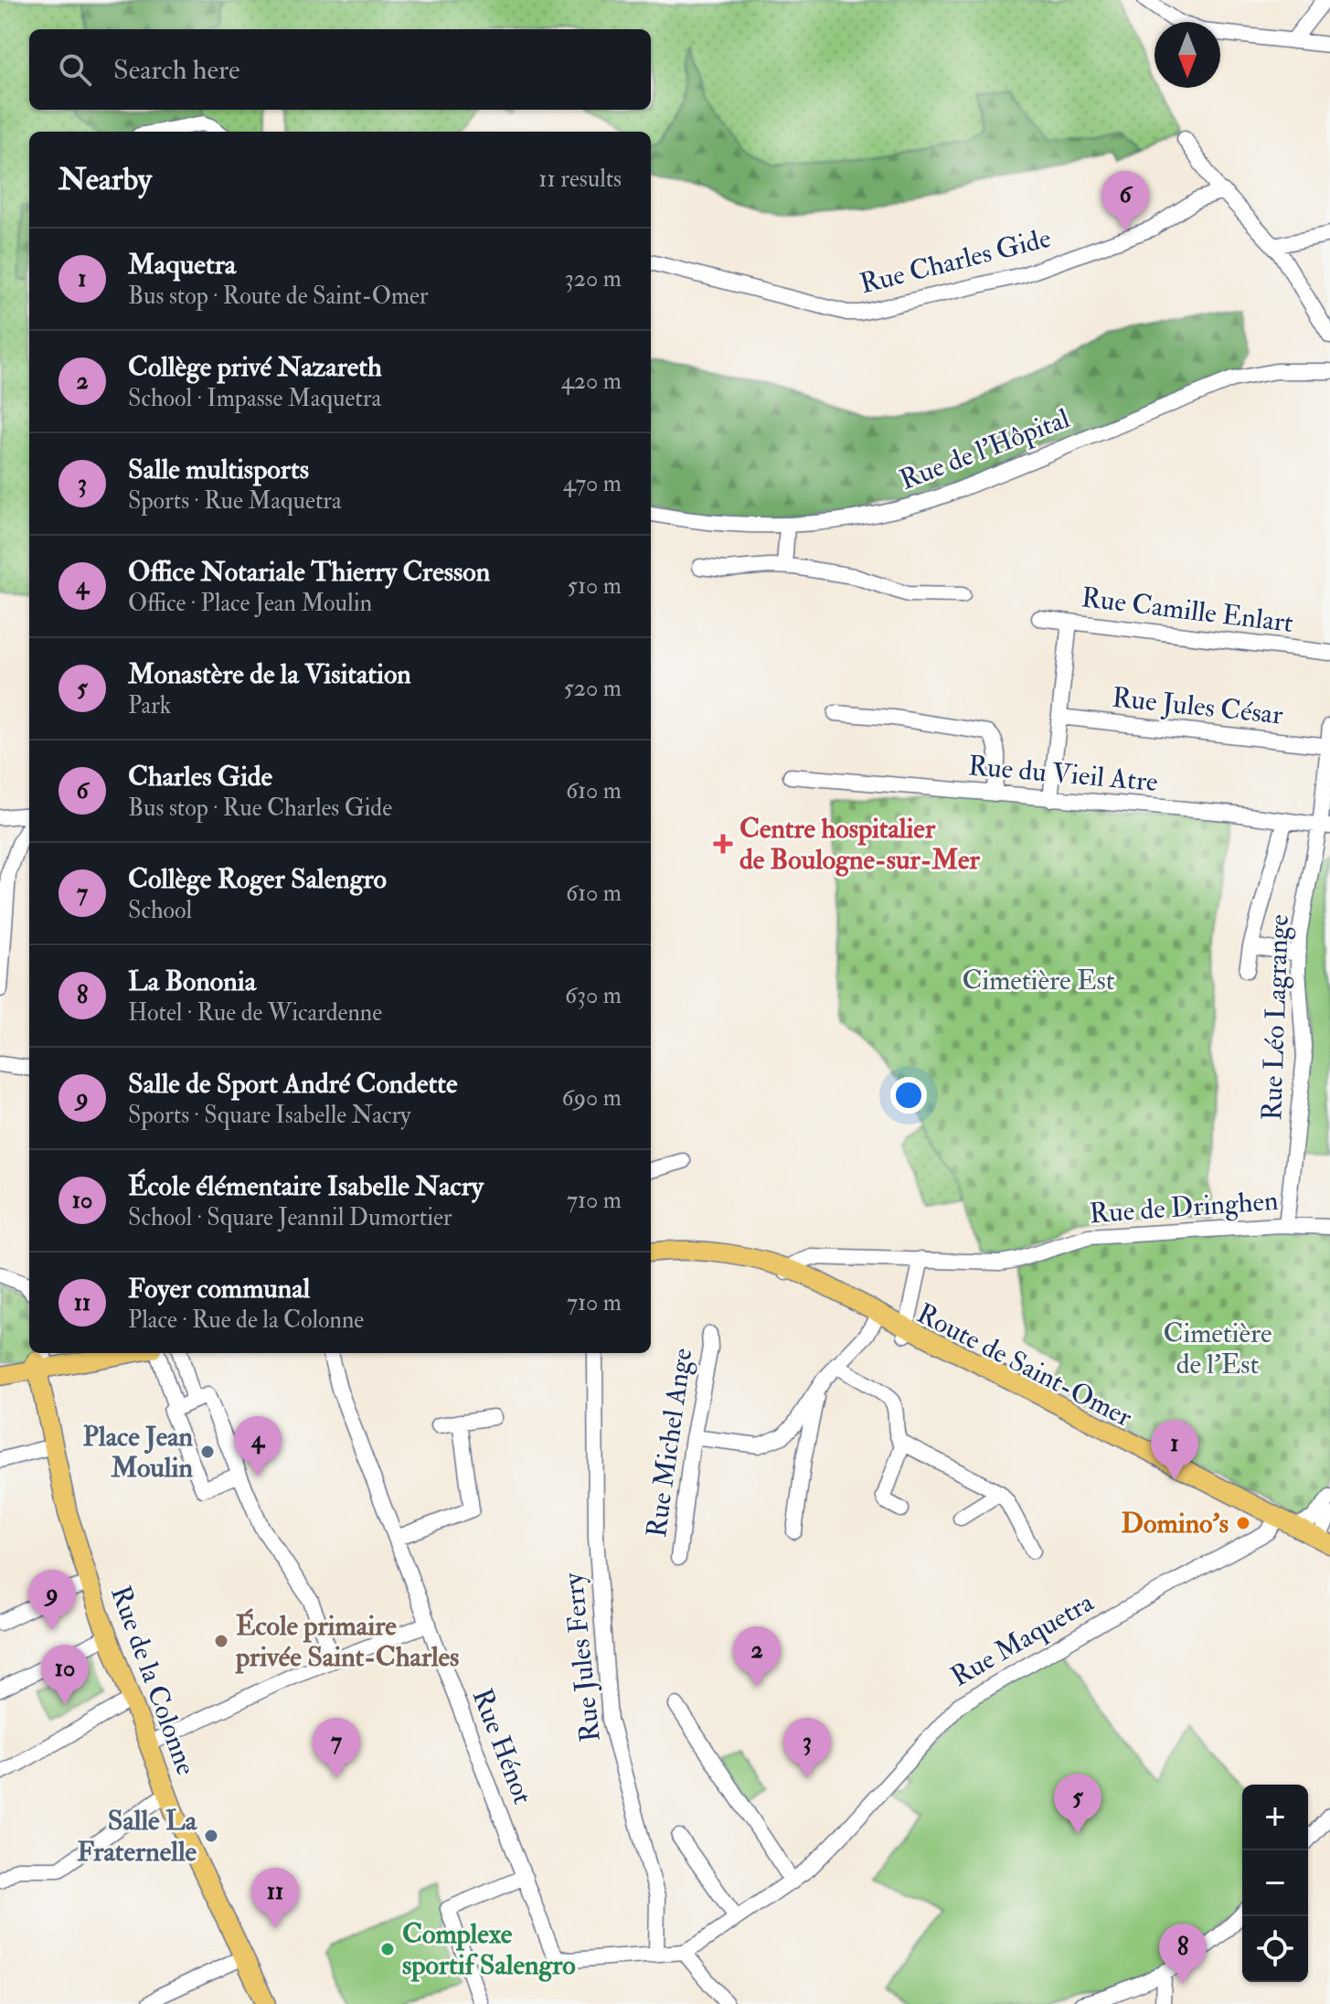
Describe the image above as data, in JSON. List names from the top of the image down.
{
  "streets": {
    "main road": ["Route de Saint-Omer", "Rue de la Colonne"],
    "street": [
      "Rue Charles Gide",
      "Rue de l'Hôpital",
      "Rue Camille Enlart",
      "Rue Jules César",
      "Rue du Vieil Atre",
      "Rue Léo Lagrange",
      "Rue de Dringhen",
      "Rue Michel Ange",
      "Rue Maquetra",
      "Rue Jules Ferry",
      "Rue Hénot"
    ]
  },
  "crossings": [
    ["Rue Jules César", "Rue Léo Lagrange"],
    ["Rue du Vieil Atre", "Rue Léo Lagrange"],
    ["Rue Léo Lagrange", "Rue de Dringhen"],
    ["Rue de Dringhen", "Route de Saint-Omer"],
    ["Route de Saint-Omer", "Rue Maquetra"],
    ["Rue Maquetra", "Rue Hénot"],
    ["Rue Jules Ferry", "Rue Hénot"]
  ],
  "parks": ["Cimetière Est", "Cimetière de l'Est"],
  "places": {
    "health": ["Centre hospitalier de Boulogne-sur-Mer"],
    "other": [
      "Place Jean Moulin",
      "Domino's",
      "École primaire privée Saint-Charles",
      "Salle La Fraternelle",
      "Complexe sportif Salengro"
    ]
  },
  "north": "bottom",
  "page": {
    "search": "Search here",
    "heading": ["Nearby", "11 results"],
    "pins": [
      "6",
      "4",
      "1",
      "9",
      "2",
      "10",
      "3",
      "7",
      "5",
      "11",
      "8"
    ],
    "list": [
      {
        "mark": "1",
        "name": "Maquetra",
        "note": "Bus stop · Route de Saint-Omer",
        "value": "320 m"
      },
      {
        "mark": "2",
        "name": "Collège privé Nazareth",
        "note": "School · Impasse Maquetra",
        "value": "420 m"
      },
      {
        "mark": "3",
        "name": "Salle multisports",
        "note": "Sports · Rue Maquetra",
        "value": "470 m"
      },
      {
        "mark": "4",
        "name": "Office Notariale Thierry Cresson",
        "note": "Office · Place Jean Moulin",
        "value": "510 m"
      },
      {
        "mark": "5",
        "name": "Monastère de la Visitation",
        "note": "Park",
        "value": "520 m"
      },
      {
        "mark": "6",
        "name": "Charles Gide",
        "note": "Bus stop · Rue Charles Gide",
        "value": "610 m"
      },
      {
        "mark": "7",
        "name": "Collège Roger Salengro",
        "note": "School",
        "value": "610 m"
      },
      {
        "mark": "8",
        "name": "La Bononia",
        "note": "Hotel · Rue de Wicardenne",
        "value": "630 m"
      },
      {
        "mark": "9",
        "name": "Salle de Sport André Condette",
        "note": "Sports · Square Isabelle Nacry",
        "value": "690 m"
      },
      {
        "mark": "10",
        "name": "École élémentaire Isabelle Nacry",
        "note": "School · Square Jeannil Dumortier",
        "value": "710 m"
      },
      {
        "mark": "11",
        "name": "Foyer communal",
        "note": "Place · Rue de la Colonne",
        "value": "710 m"
      }
    ],
    "map_buttons": ["+", "−"]
  }
}
